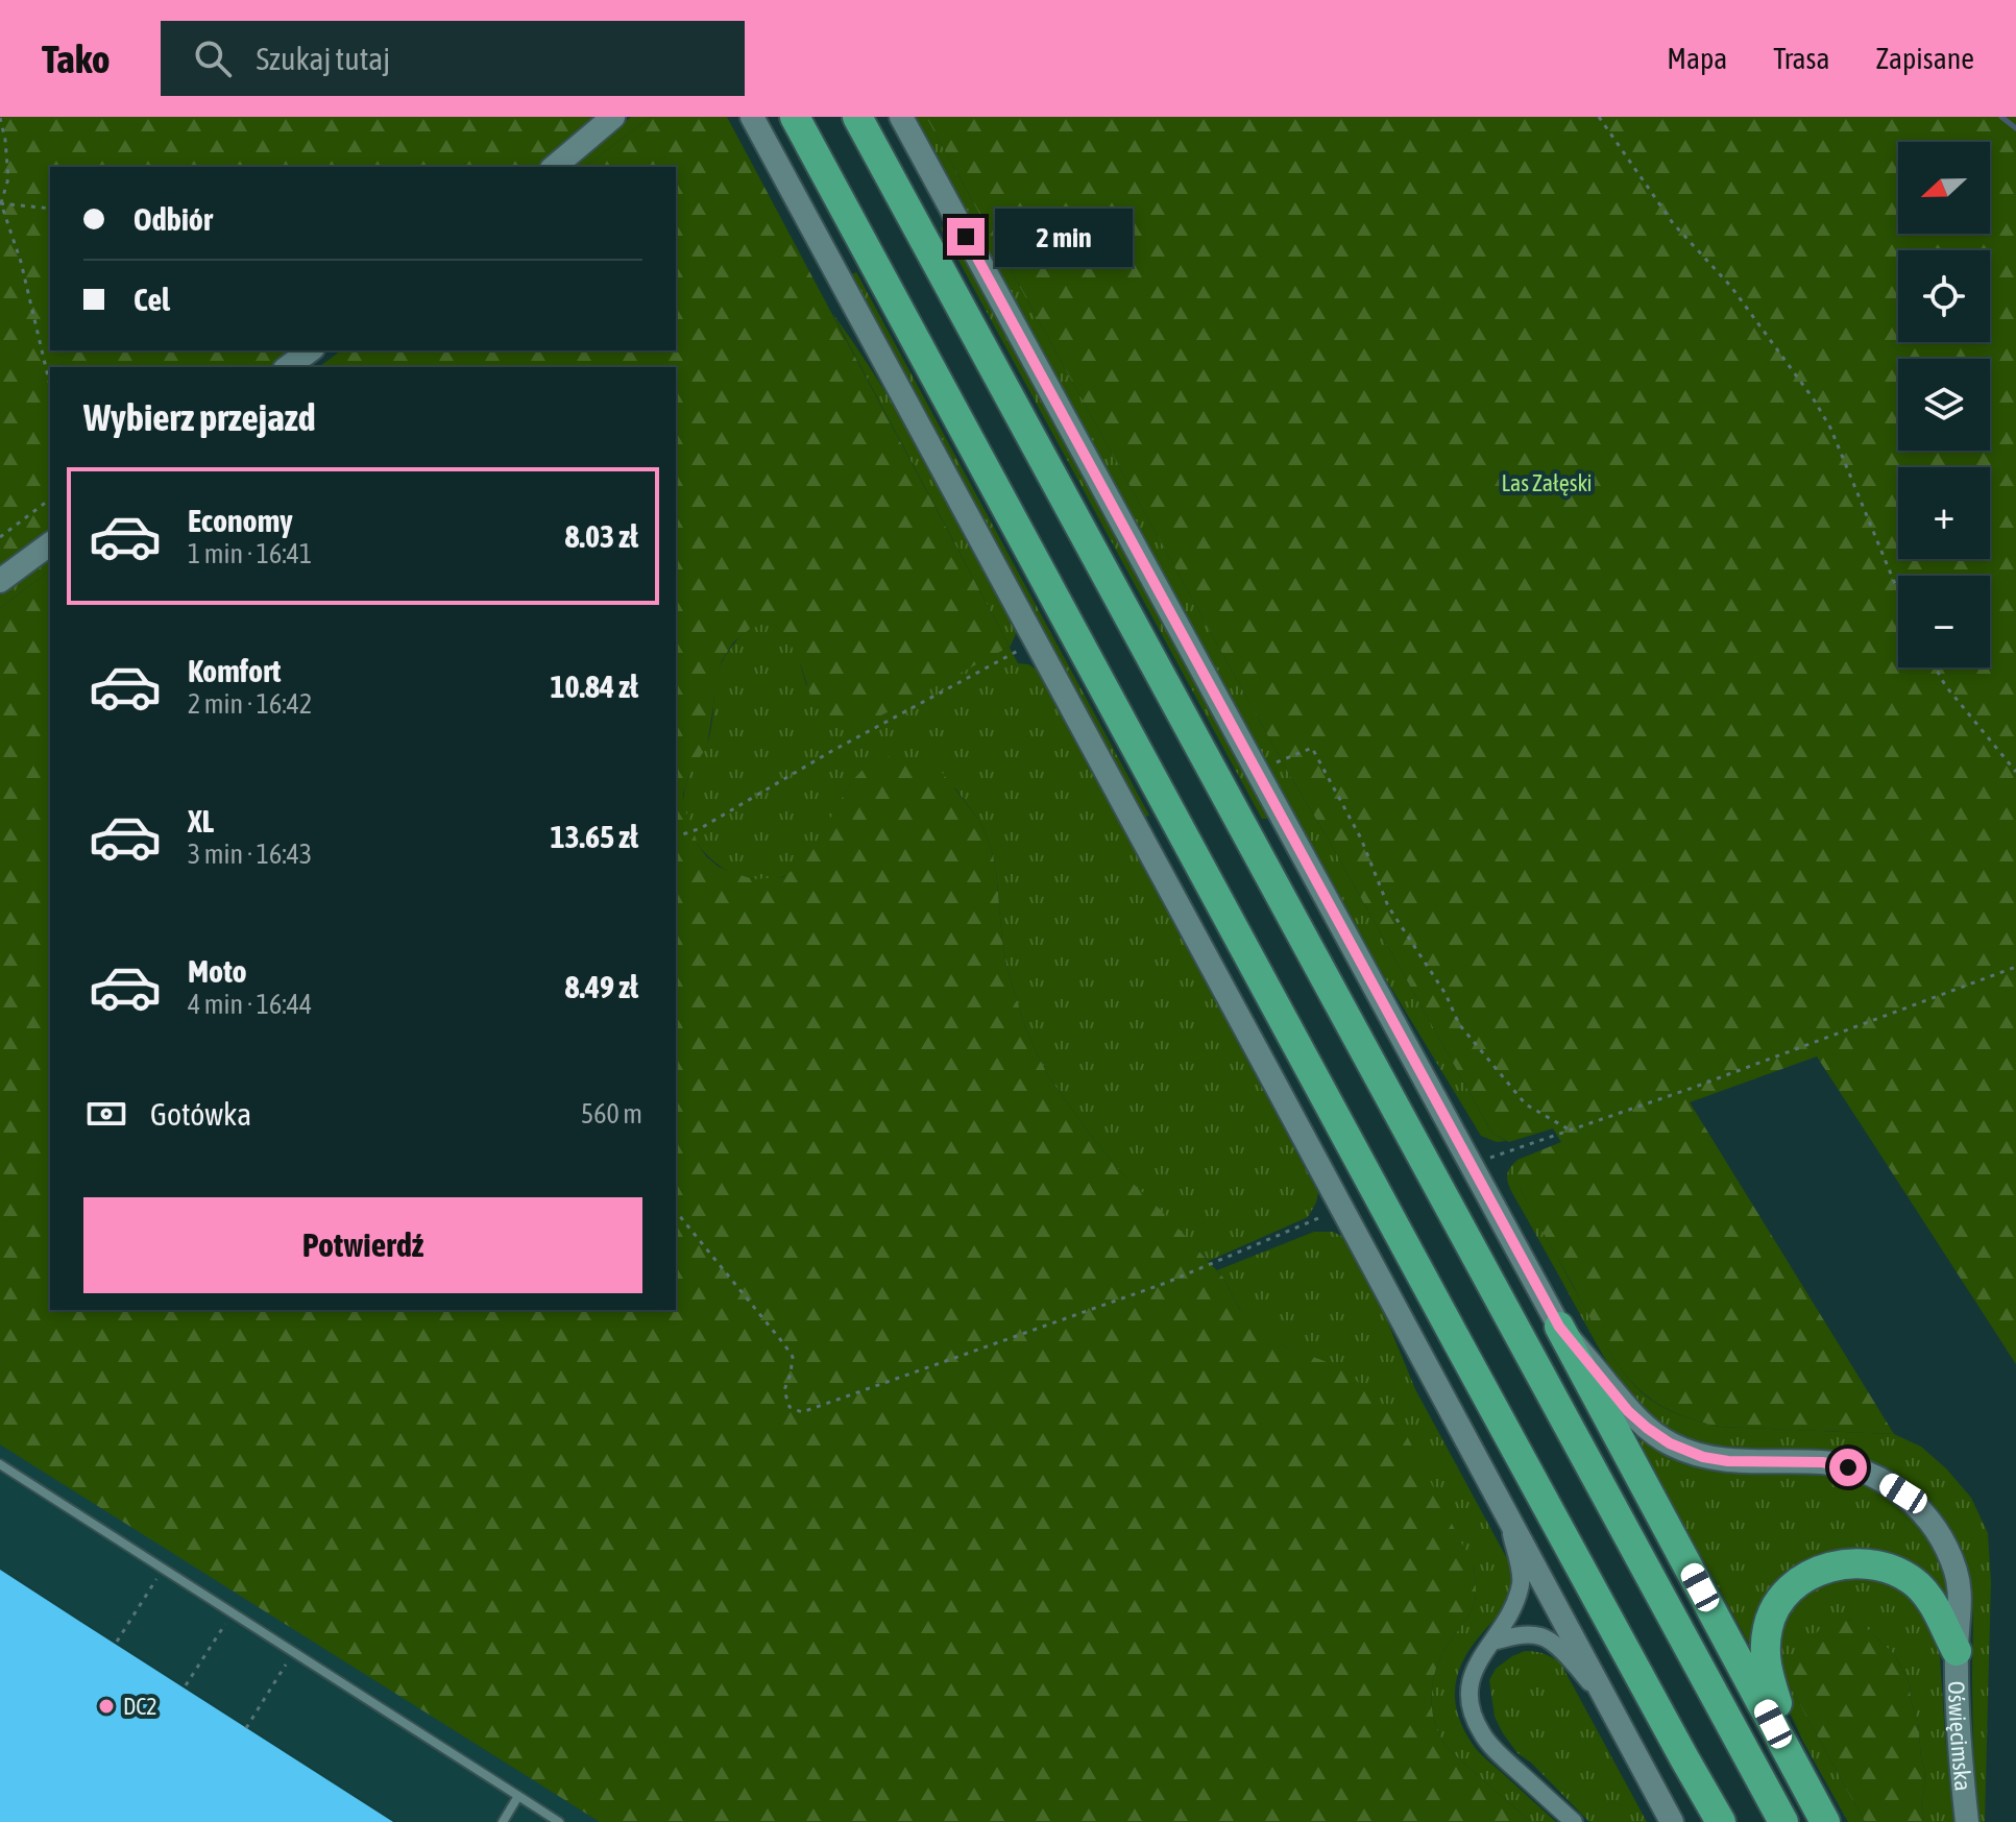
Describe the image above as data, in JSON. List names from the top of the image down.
{
  "streets": {
    "street": ["Oświęcimska"]
  },
  "parks": ["Las Załęski"],
  "places": ["DC2"],
  "north": "left",
  "page": {
    "header": "Tako",
    "search": "Szukaj tutaj",
    "nav": ["Mapa", "Trasa", "Zapisane"],
    "map_buttons": ["+", "−"],
    "banner": ["Odbiór", "Cel"],
    "bubble": "2 min",
    "heading": "Wybierz przejazd",
    "list": [
      {
        "name": "Economy",
        "note": "1 min · 16:41",
        "value": "8.03 zł"
      },
      {
        "name": "Komfort",
        "note": "2 min · 16:42",
        "value": "10.84 zł"
      },
      {
        "name": "XL",
        "note": "3 min · 16:43",
        "value": "13.65 zł"
      },
      {
        "name": "Moto",
        "note": "4 min · 16:44",
        "value": "8.49 zł"
      }
    ],
    "pay": ["Gotówka", "560 m"],
    "buttons": "Potwierdź"
  }
}
